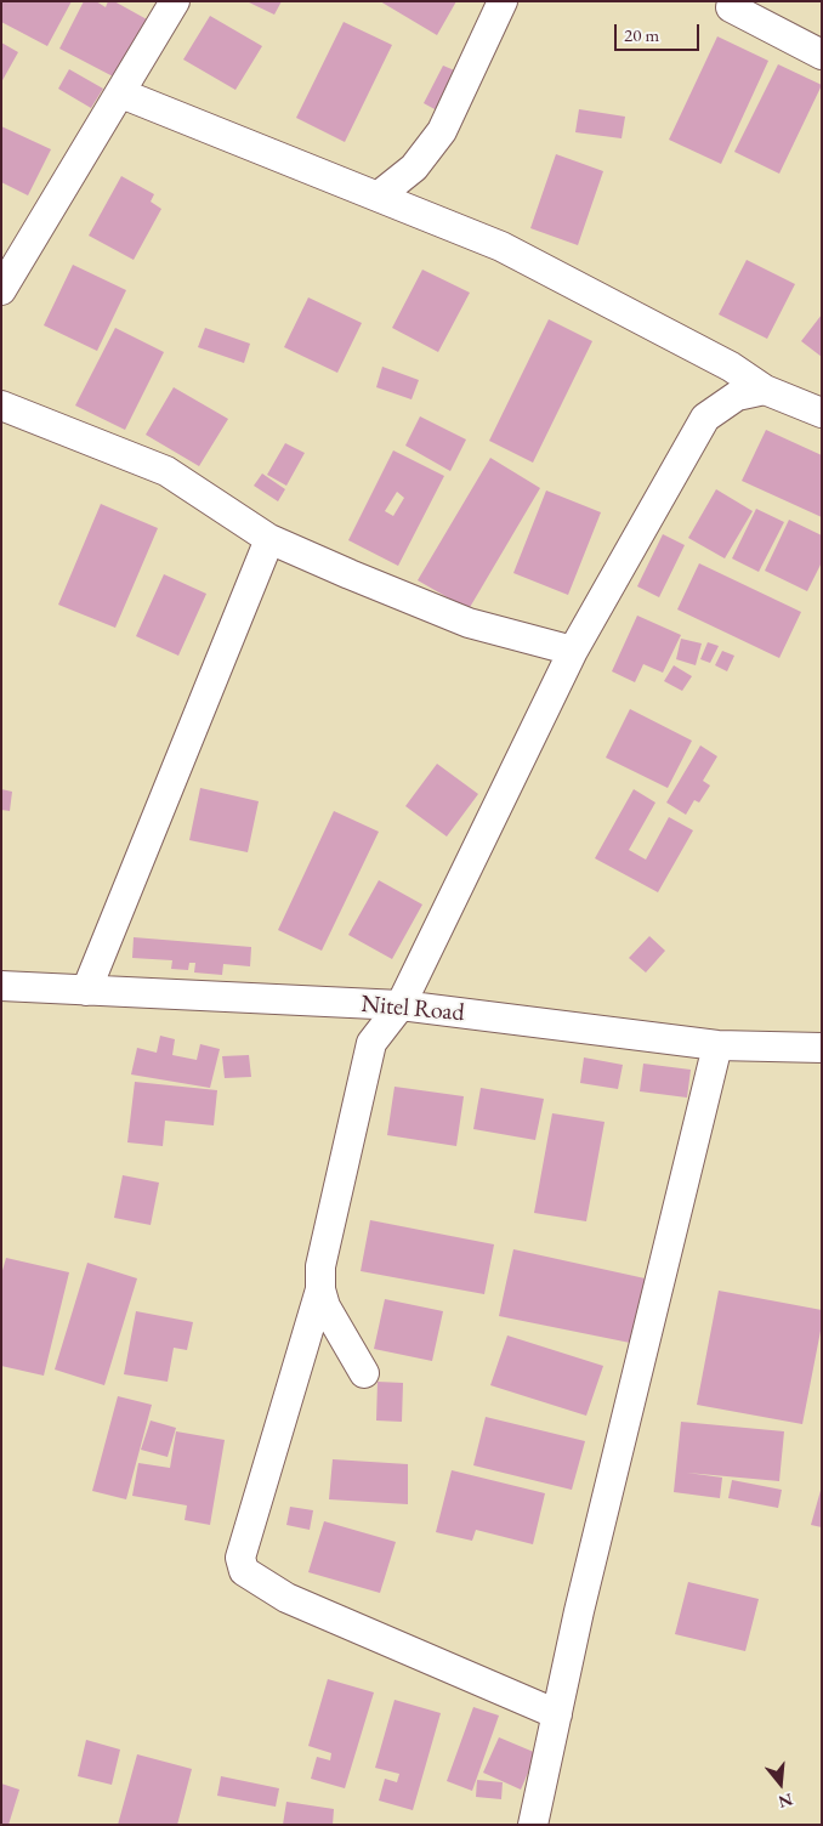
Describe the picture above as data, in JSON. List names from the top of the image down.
{
  "streets": {
    "street": ["Nitel Road"]
  },
  "scale_bar": "20 m",
  "north": "bottom"
}
